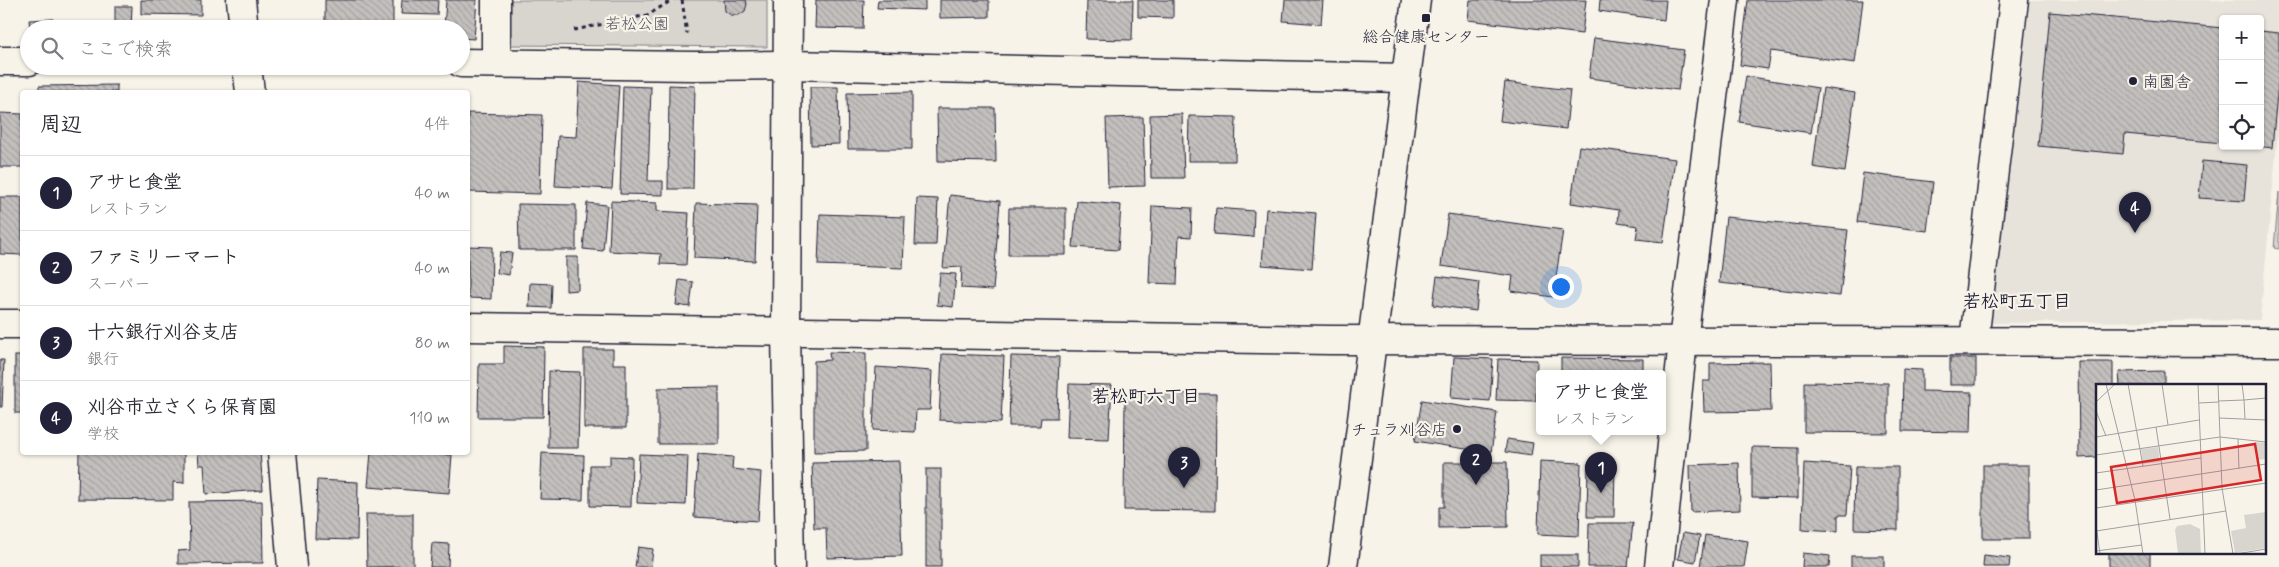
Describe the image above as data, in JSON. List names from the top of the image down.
{
  "districts": ["若松町五丁目", "若松町六丁目"],
  "parks": ["若松公園"],
  "places": {
    "transit": ["総合健康センター"],
    "other": ["南園舎", "チュラ刈谷店"]
  },
  "page": {
    "map_buttons": ["+", "−"],
    "search": "ここで検索",
    "heading": ["周辺", "4件"],
    "list": [
      {
        "mark": "1",
        "name": "アサヒ食堂",
        "note": "レストラン",
        "value": "40 m"
      },
      {
        "mark": "2",
        "name": "ファミリーマート",
        "note": "スーパー",
        "value": "40 m"
      },
      {
        "mark": "3",
        "name": "十六銀行刈谷支店",
        "note": "銀行",
        "value": "80 m"
      },
      {
        "mark": "4",
        "name": "刈谷市立さくら保育園",
        "note": "学校",
        "value": "110 m"
      }
    ],
    "pins": [
      "4",
      "2",
      "3",
      "1"
    ],
    "popup": ["アサヒ食堂", "レストラン"]
  }
}
